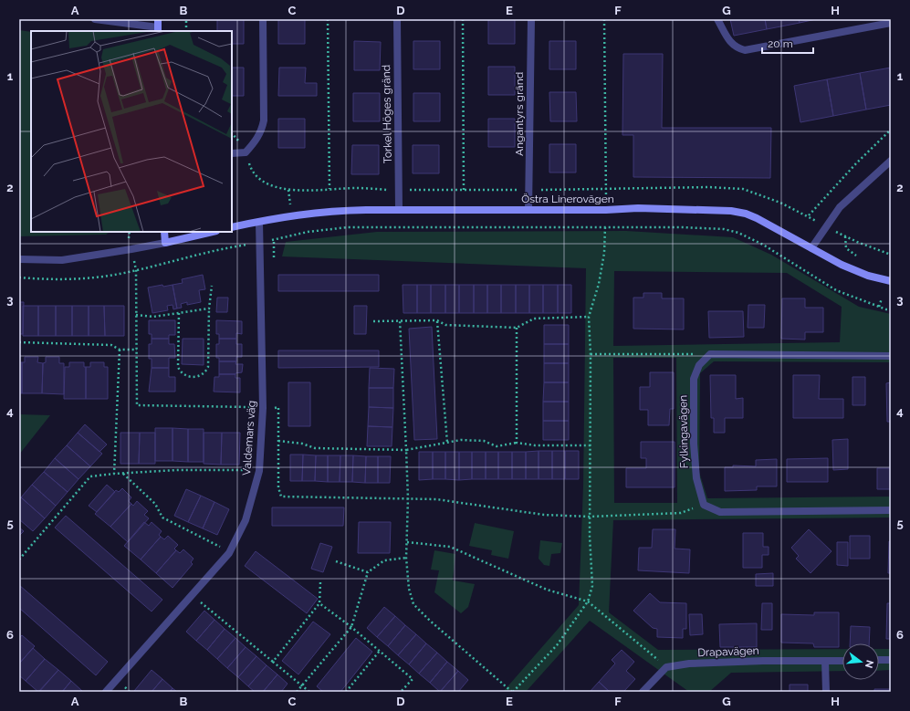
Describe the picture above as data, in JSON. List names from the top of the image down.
{
  "streets": {
    "street": [
      "Torkel Höges gränd",
      "Angantyrs gränd",
      "Östra Linerovägen",
      "Fylkingavägen",
      "Valdemars väg",
      "Drapavägen"
    ]
  },
  "crossings": [
    ["Torkel Höges gränd", "Östra Linerovägen"],
    ["Angantyrs gränd", "Östra Linerovägen"],
    ["Östra Linerovägen", "Valdemars väg"]
  ],
  "scale_bar": "20 m",
  "north": "right",
  "grid": {
    "columns": [
      "A",
      "B",
      "C",
      "D",
      "E",
      "F",
      "G",
      "H"
    ],
    "rows": [
      "1",
      "2",
      "3",
      "4",
      "5",
      "6"
    ]
  }
}
